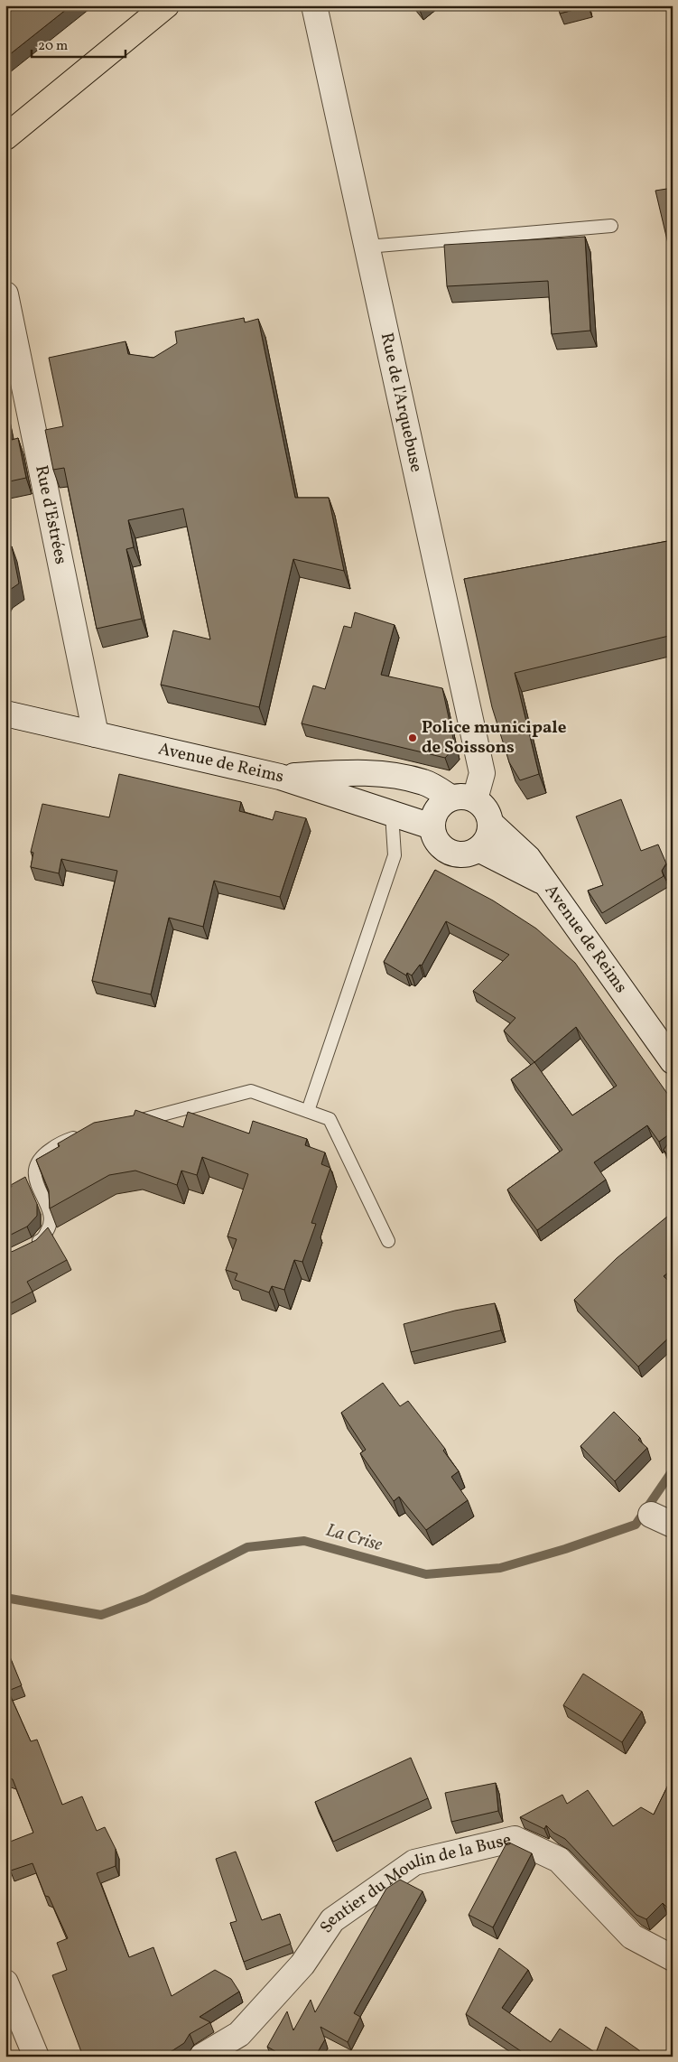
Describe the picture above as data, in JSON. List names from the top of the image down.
{
  "streets": {
    "street": [
      "Rue de l'Arquebuse",
      "Rue d'Estrées",
      "Avenue de Reims",
      "Sentier du Moulin de la Buse"
    ]
  },
  "crossings": [
    ["Rue de l'Arquebuse", "Avenue de Reims"],
    ["Rue d'Estrées", "Avenue de Reims"]
  ],
  "water": ["La Crise"],
  "places": ["Police municipale de Soissons"],
  "scale_bar": "20 m"
}
